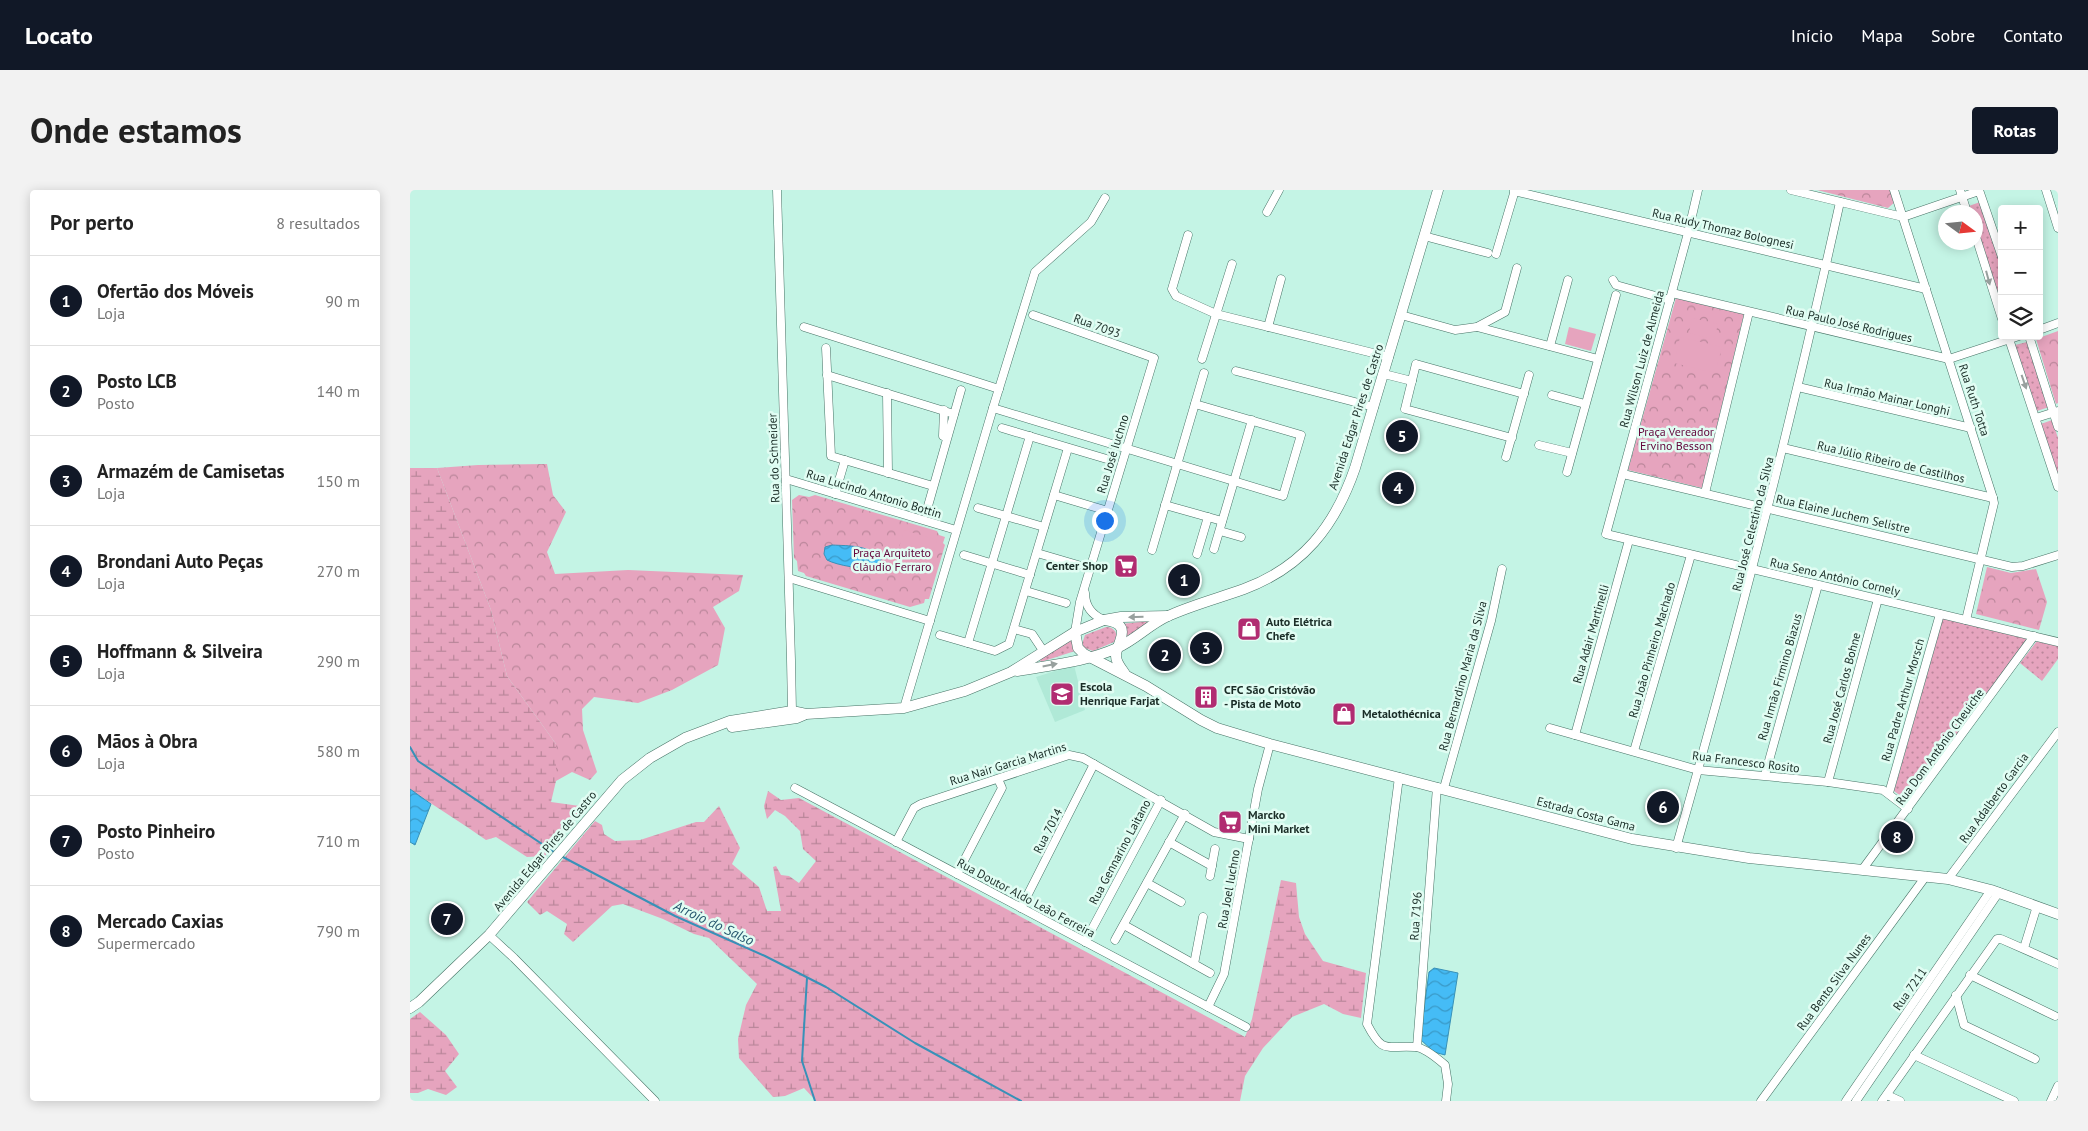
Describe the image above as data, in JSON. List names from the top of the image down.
{
  "streets": {
    "main road": ["Avenida Edgar Pires de Castro", "Estrada Costa Gama"],
    "street": [
      "Rua Rudy Thomaz Bolognesi",
      "Rua Paulo José Rodrigues",
      "Rua 7093",
      "Rua Wilson Luiz de Almeida",
      "Rua Irmão Mainar Longhi",
      "Rua Ruth Totta",
      "Rua José Iuchno",
      "Rua do Schneider",
      "Rua Júlio Ribeiro de Castilhos",
      "Rua Lucindo Antonio Bottin",
      "Rua Elaine Juchem Selistre",
      "Rua José Celestino da Silva",
      "Rua Seno Antônio Cornely",
      "Rua Adair Martinelli",
      "Rua João Pinheiro Machado",
      "Rua Bernardino Maria da Silva",
      "Rua Irmão Firmino Biazus",
      "Rua José Carlos Bohne",
      "Rua Padre Arthur Morsch",
      "Rua Dom Antônio Cheuiche",
      "Rua Francesco Rosito",
      "Rua Nair Garcia Martins",
      "Rua Adalberto Garcia",
      "Rua 7014",
      "Rua Gennarino Laitano",
      "Rua Joel Iuchno",
      "Rua Doutor Aldo Leão Ferreira",
      "Rua 7196",
      "Rua Bento Silva Nunes",
      "Rua 7211"
    ]
  },
  "crossings": [
    ["Rua Rudy Thomaz Bolognesi", "Rua Wilson Luiz de Almeida"],
    ["Rua Rudy Thomaz Bolognesi", "Rua Ruth Totta"],
    ["Rua Rudy Thomaz Bolognesi", "Rua José Celestino da Silva"],
    ["Rua Paulo José Rodrigues", "Rua Wilson Luiz de Almeida"],
    ["Rua Paulo José Rodrigues", "Rua Ruth Totta"],
    ["Rua Paulo José Rodrigues", "Rua José Celestino da Silva"],
    ["Rua 7093", "Rua José Iuchno"],
    ["Rua Wilson Luiz de Almeida", "Rua Elaine Juchem Selistre"],
    ["Rua Wilson Luiz de Almeida", "Rua Seno Antônio Cornely"],
    ["Rua Irmão Mainar Longhi", "Rua Ruth Totta"],
    ["Rua Irmão Mainar Longhi", "Rua José Celestino da Silva"],
    ["Rua Ruth Totta", "Rua Júlio Ribeiro de Castilhos"],
    ["Rua Ruth Totta", "Rua Elaine Juchem Selistre"],
    ["Rua Ruth Totta", "Rua Seno Antônio Cornely"],
    ["Avenida Edgar Pires de Castro", "Rua José Iuchno"],
    ["Avenida Edgar Pires de Castro", "Rua do Schneider"],
    ["Avenida Edgar Pires de Castro", "Estrada Costa Gama"],
    ["Rua José Iuchno", "Estrada Costa Gama"],
    ["Rua do Schneider", "Rua Lucindo Antonio Bottin"],
    ["Rua Júlio Ribeiro de Castilhos", "Rua José Celestino da Silva"],
    ["Rua Elaine Juchem Selistre", "Rua José Celestino da Silva"],
    ["Rua José Celestino da Silva", "Rua Seno Antônio Cornely"],
    ["Rua José Celestino da Silva", "Rua Francesco Rosito"],
    ["Rua José Celestino da Silva", "Estrada Costa Gama"],
    ["Rua Seno Antônio Cornely", "Rua Adair Martinelli"],
    ["Rua Seno Antônio Cornely", "Rua João Pinheiro Machado"],
    ["Rua Seno Antônio Cornely", "Rua Irmão Firmino Biazus"],
    ["Rua Seno Antônio Cornely", "Rua José Carlos Bohne"],
    ["Rua Seno Antônio Cornely", "Rua Padre Arthur Morsch"],
    ["Rua Seno Antônio Cornely", "Rua Dom Antônio Cheuiche"],
    ["Rua Adair Martinelli", "Rua Francesco Rosito"],
    ["Rua João Pinheiro Machado", "Rua Francesco Rosito"],
    ["Rua Bernardino Maria da Silva", "Estrada Costa Gama"],
    ["Rua Bernardino Maria da Silva", "Rua 7196"],
    ["Rua Irmão Firmino Biazus", "Rua Francesco Rosito"],
    ["Rua José Carlos Bohne", "Rua Francesco Rosito"],
    ["Rua Padre Arthur Morsch", "Rua Francesco Rosito"],
    ["Rua Dom Antônio Cheuiche", "Rua Francesco Rosito"],
    ["Rua Dom Antônio Cheuiche", "Estrada Costa Gama"],
    ["Rua Nair Garcia Martins", "Rua 7014"],
    ["Rua Nair Garcia Martins", "Rua Gennarino Laitano"],
    ["Rua Nair Garcia Martins", "Rua Joel Iuchno"],
    ["Rua Nair Garcia Martins", "Rua Doutor Aldo Leão Ferreira"],
    ["Rua Adalberto Garcia", "Estrada Costa Gama"],
    ["Estrada Costa Gama", "Rua Joel Iuchno"],
    ["Estrada Costa Gama", "Rua 7196"],
    ["Estrada Costa Gama", "Rua Bento Silva Nunes"],
    ["Estrada Costa Gama", "Rua 7211"],
    ["Rua 7014", "Rua Doutor Aldo Leão Ferreira"],
    ["Rua Gennarino Laitano", "Rua Doutor Aldo Leão Ferreira"],
    ["Rua Joel Iuchno", "Rua Doutor Aldo Leão Ferreira"]
  ],
  "water": ["Arroio do Salso"],
  "parks": ["Praça Vereador Ervino Besson", "Praça Arquiteto Cláudio Ferraro"],
  "places": {
    "supermarket": ["Center Shop", "Marcko Mini Market"],
    "shop": ["Auto Elétrica Chefe", "Metalothécnica"],
    "school or university": ["Escola Henrique Farjat"],
    "building": ["CFC São Cristóvão - Pista de Moto"]
  },
  "north": "right",
  "page": {
    "header": "Locato",
    "nav": [
      "Início",
      "Mapa",
      "Sobre",
      "Contato"
    ],
    "title": "Onde estamos",
    "buttons": "Rotas",
    "heading": ["Por perto", "8 resultados"],
    "map_buttons": ["+", "−"],
    "list": [
      {
        "mark": "1",
        "name": "Ofertão dos Móveis",
        "note": "Loja",
        "value": "90 m"
      },
      {
        "mark": "2",
        "name": "Posto LCB",
        "note": "Posto",
        "value": "140 m"
      },
      {
        "mark": "3",
        "name": "Armazém de Camisetas",
        "note": "Loja",
        "value": "150 m"
      },
      {
        "mark": "4",
        "name": "Brondani Auto Peças",
        "note": "Loja",
        "value": "270 m"
      },
      {
        "mark": "5",
        "name": "Hoffmann & Silveira",
        "note": "Loja",
        "value": "290 m"
      },
      {
        "mark": "6",
        "name": "Mãos à Obra",
        "note": "Loja",
        "value": "580 m"
      },
      {
        "mark": "7",
        "name": "Posto Pinheiro",
        "note": "Posto",
        "value": "710 m"
      },
      {
        "mark": "8",
        "name": "Mercado Caxias",
        "note": "Supermercado",
        "value": "790 m"
      }
    ],
    "pins": [
      "5",
      "4",
      "1",
      "3",
      "2",
      "6",
      "8",
      "7"
    ]
  }
}
